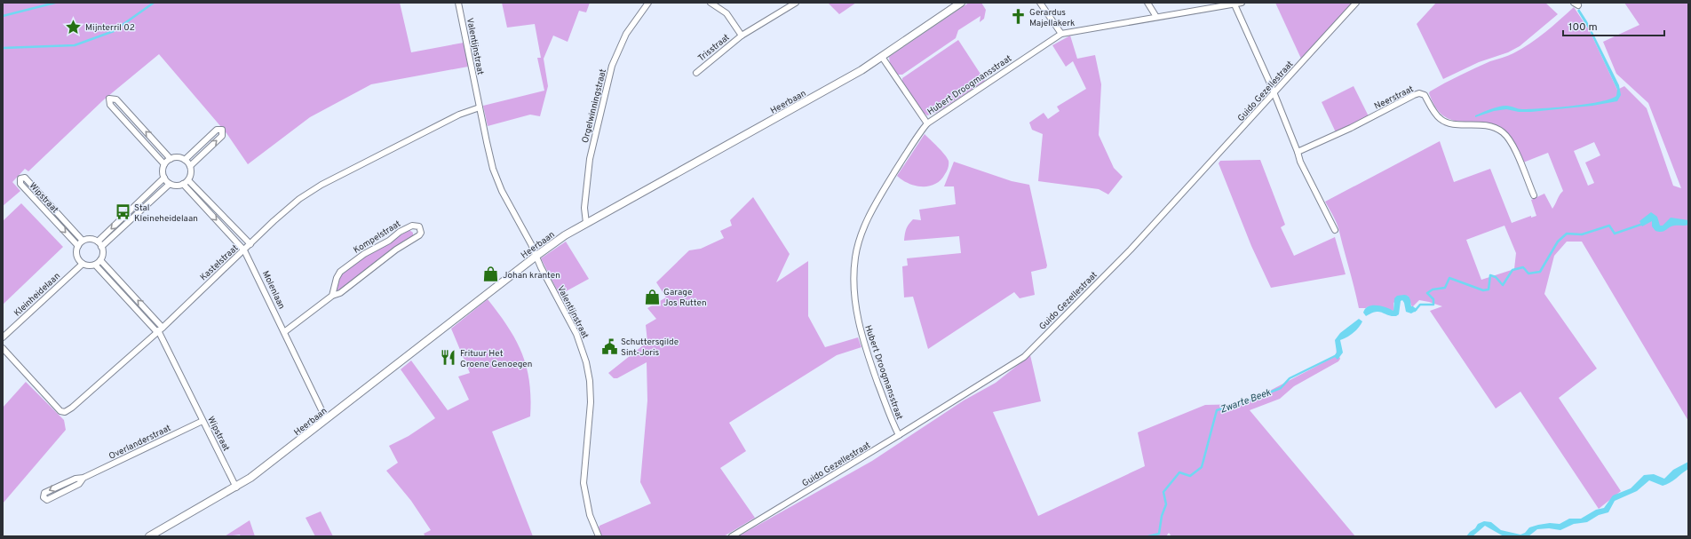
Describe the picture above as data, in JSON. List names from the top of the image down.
{
  "streets": {
    "street": [
      "Valentijnstraat",
      "Trisstraat",
      "Hubert Droogmansstraat",
      "Guido Gezellestraat",
      "Neerstraat",
      "Heerbaan",
      "Orgelwinningstraat",
      "Wipstraat",
      "Kompelstraat",
      "Kastelstraat",
      "Molenlaan",
      "Kleinheidelaan",
      "Overlanderstraat"
    ]
  },
  "crossings": [
    ["Valentijnstraat", "Heerbaan"],
    ["Valentijnstraat", "Kastelstraat"],
    ["Hubert Droogmansstraat", "Guido Gezellestraat"],
    ["Heerbaan", "Orgelwinningstraat"],
    ["Heerbaan", "Wipstraat"],
    ["Heerbaan", "Molenlaan"],
    ["Wipstraat", "Kastelstraat"],
    ["Wipstraat", "Kleinheidelaan"],
    ["Wipstraat", "Overlanderstraat"],
    ["Kompelstraat", "Molenlaan"],
    ["Kastelstraat", "Molenlaan"]
  ],
  "water": ["Zwarte Beek"],
  "places": {
    "church": ["Gerardus Majellakerk"],
    "place": ["Mijnterril 02"],
    "bus stop": ["Stal Kleineheidelaan"],
    "shop": ["Johan kranten", "Garage Jos Rutten"],
    "public building": ["Schuttersgilde Sint-Joris"],
    "restaurant": ["Frituur Het Groene Genoegen"]
  },
  "scale_bar": "100 m"
}
